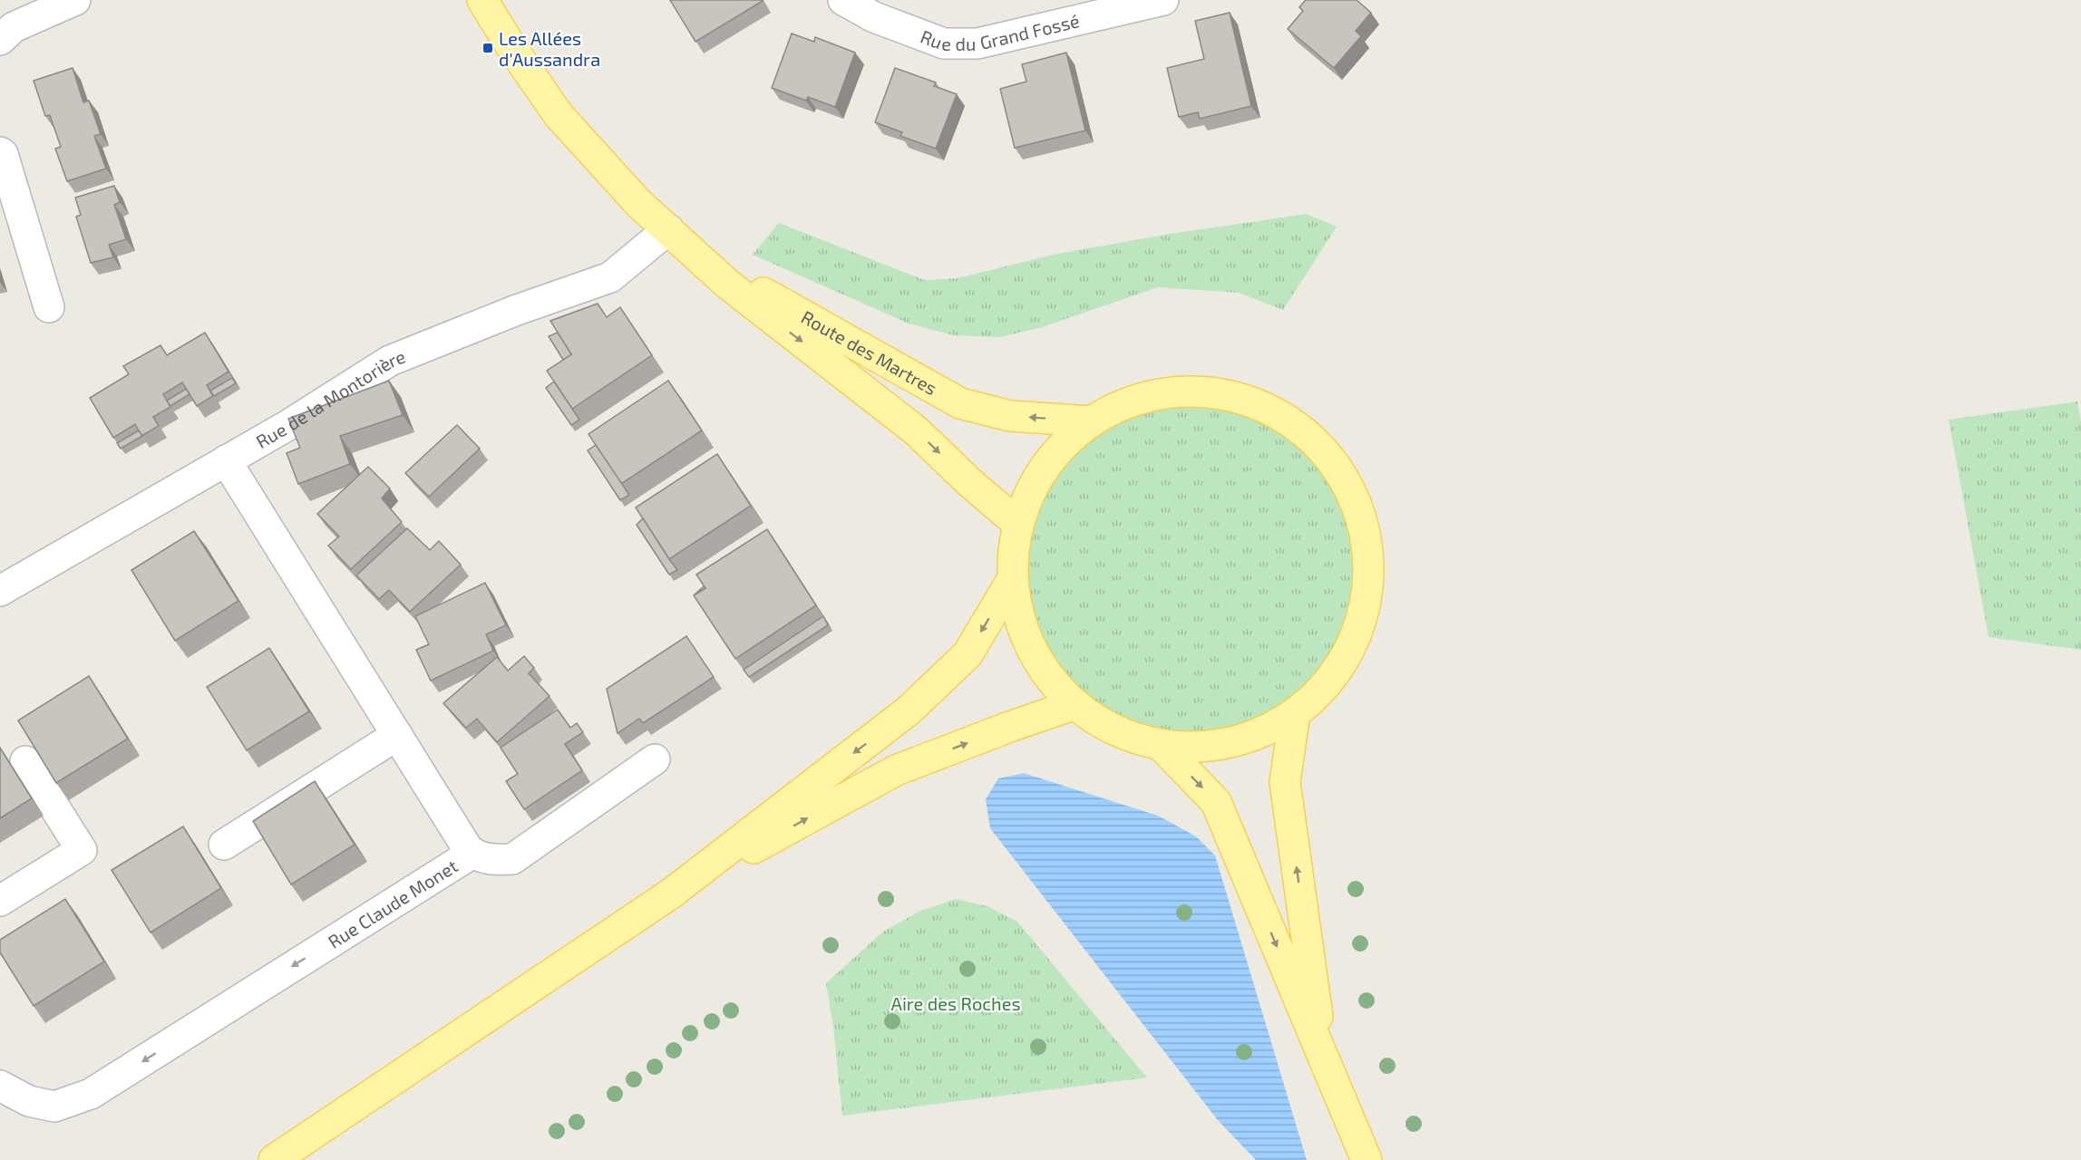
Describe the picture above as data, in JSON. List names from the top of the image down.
{
  "streets": {
    "main road": ["Route des Martres"],
    "street": ["Rue du Grand Fossé", "Rue de la Montorière", "Rue Claude Monet"]
  },
  "crossings": [
    ["Route des Martres", "Rue de la Montorière"],
    ["Rue de la Montorière", "Rue Claude Monet"]
  ],
  "one_way": ["Rue Claude Monet"],
  "parks": ["Aire des Roches"],
  "places": {
    "transit": ["Les Allées d'Aussandra"]
  }
}
